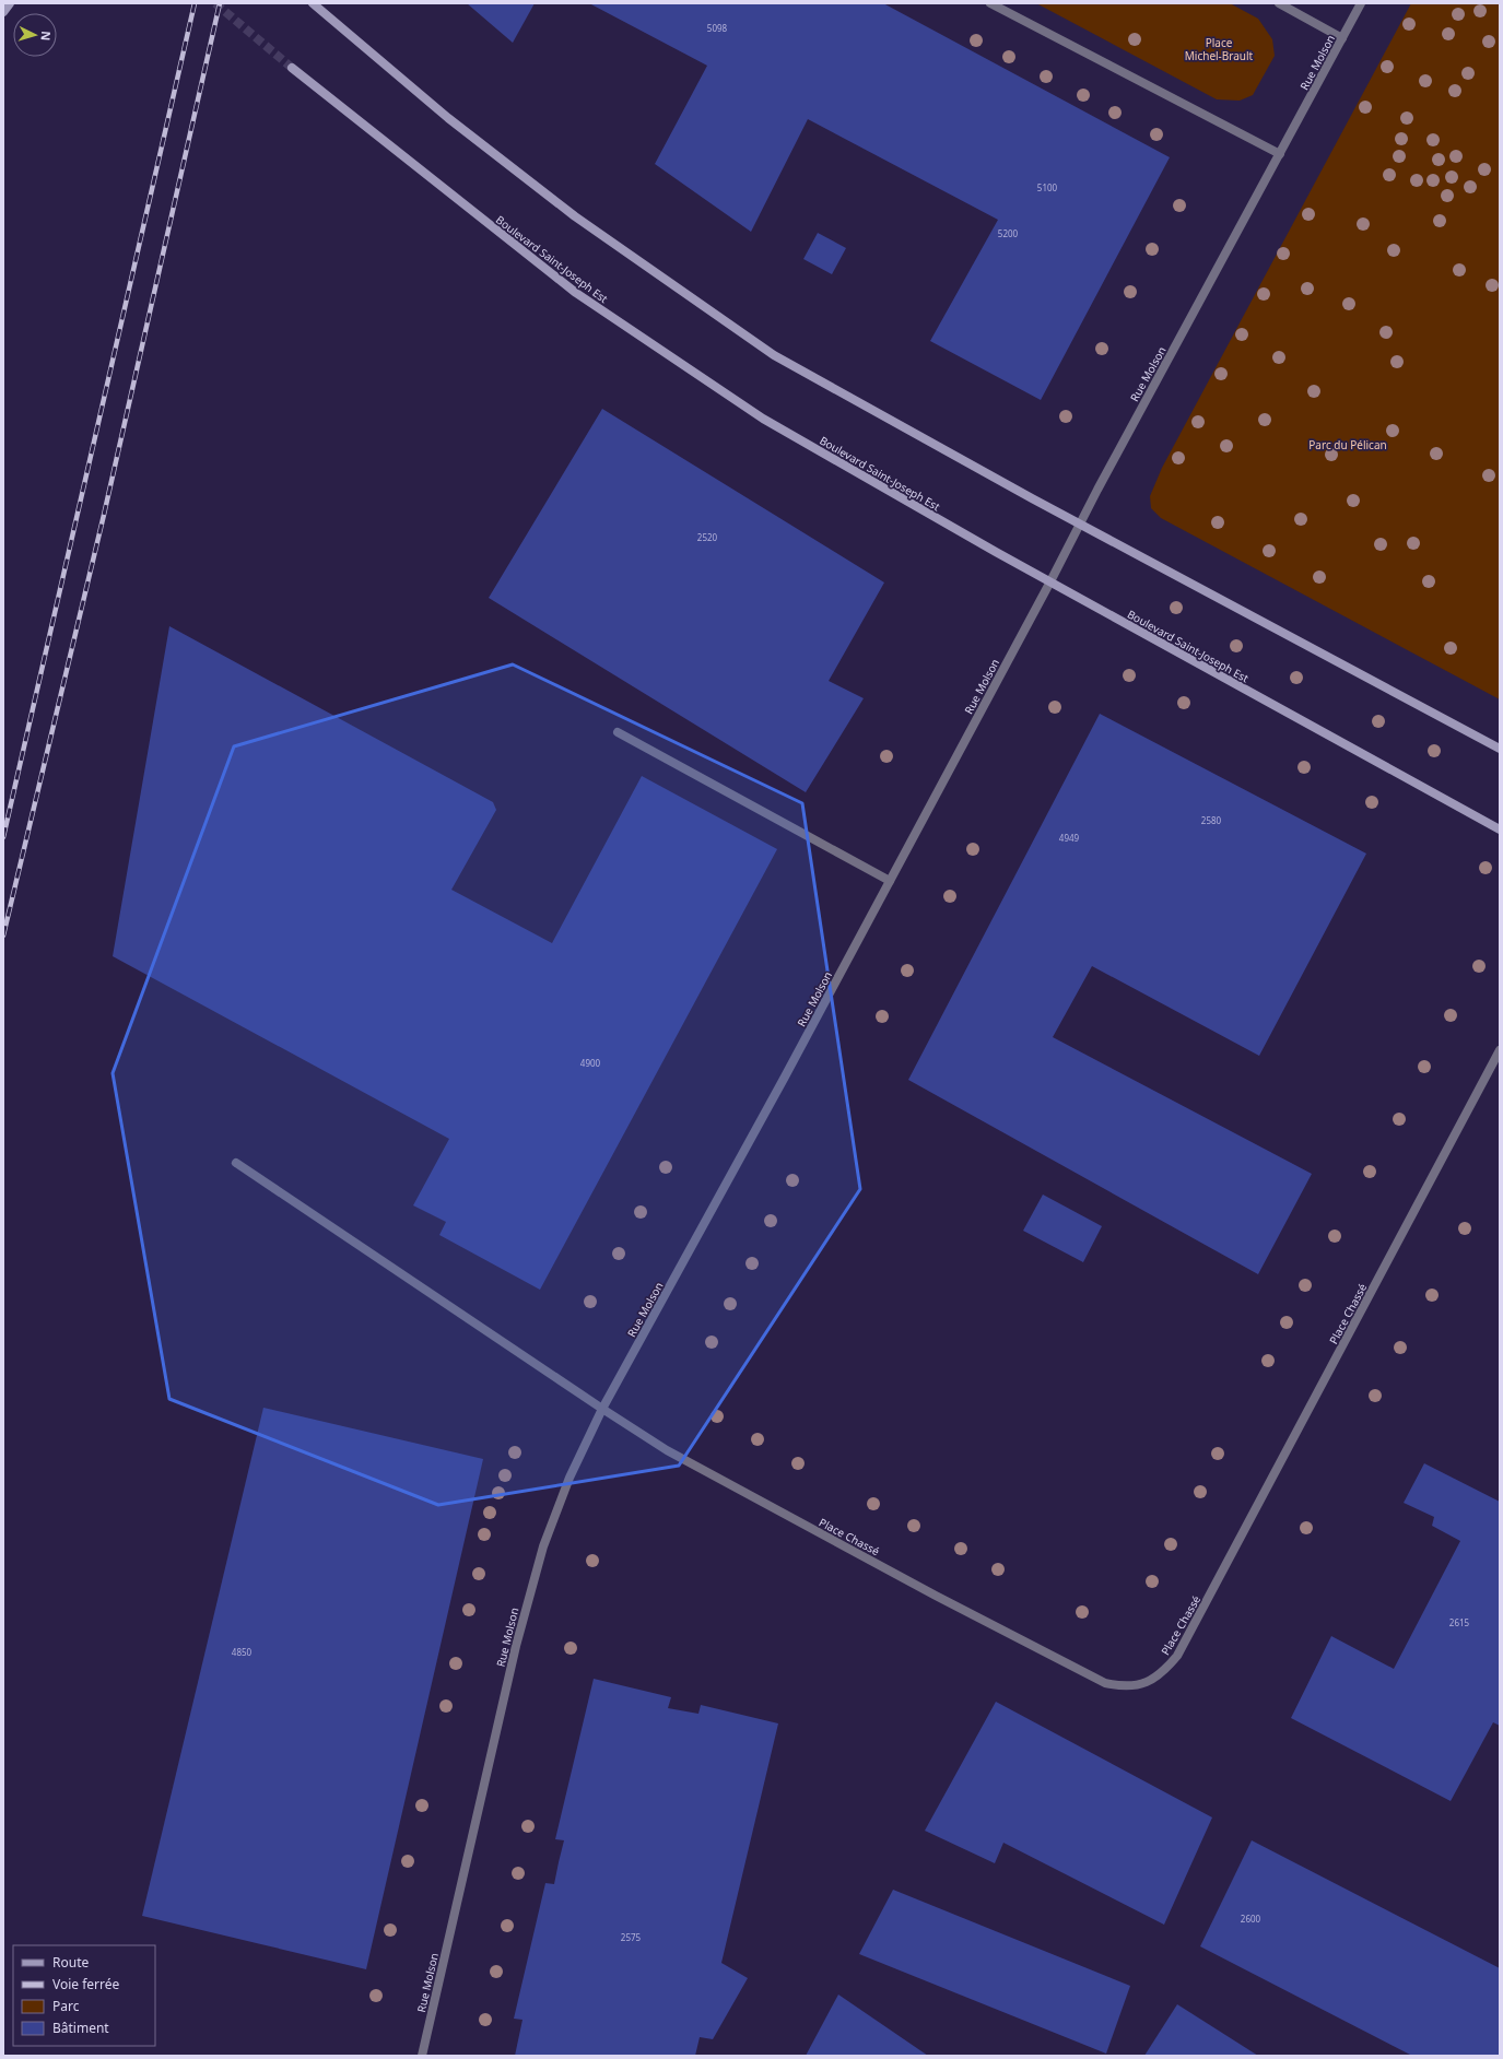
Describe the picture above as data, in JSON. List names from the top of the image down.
{
  "streets": {
    "main road": ["Boulevard Saint-Joseph Est"],
    "street": ["Rue Molson", "Place Chassé"]
  },
  "crossings": [
    ["Rue Molson", "Boulevard Saint-Joseph Est"],
    ["Rue Molson", "Place Chassé"]
  ],
  "parks": ["Place Michel-Brault", "Parc du Pélican"],
  "house_numbers": [
    "5098",
    "5100",
    "5200",
    "2520",
    "2580",
    "4949",
    "4900",
    "2615",
    "4850",
    "2600",
    "2575"
  ],
  "legend": [
    "Route",
    "Voie ferrée",
    "Parc",
    "Bâtiment"
  ],
  "north": "right"
}
